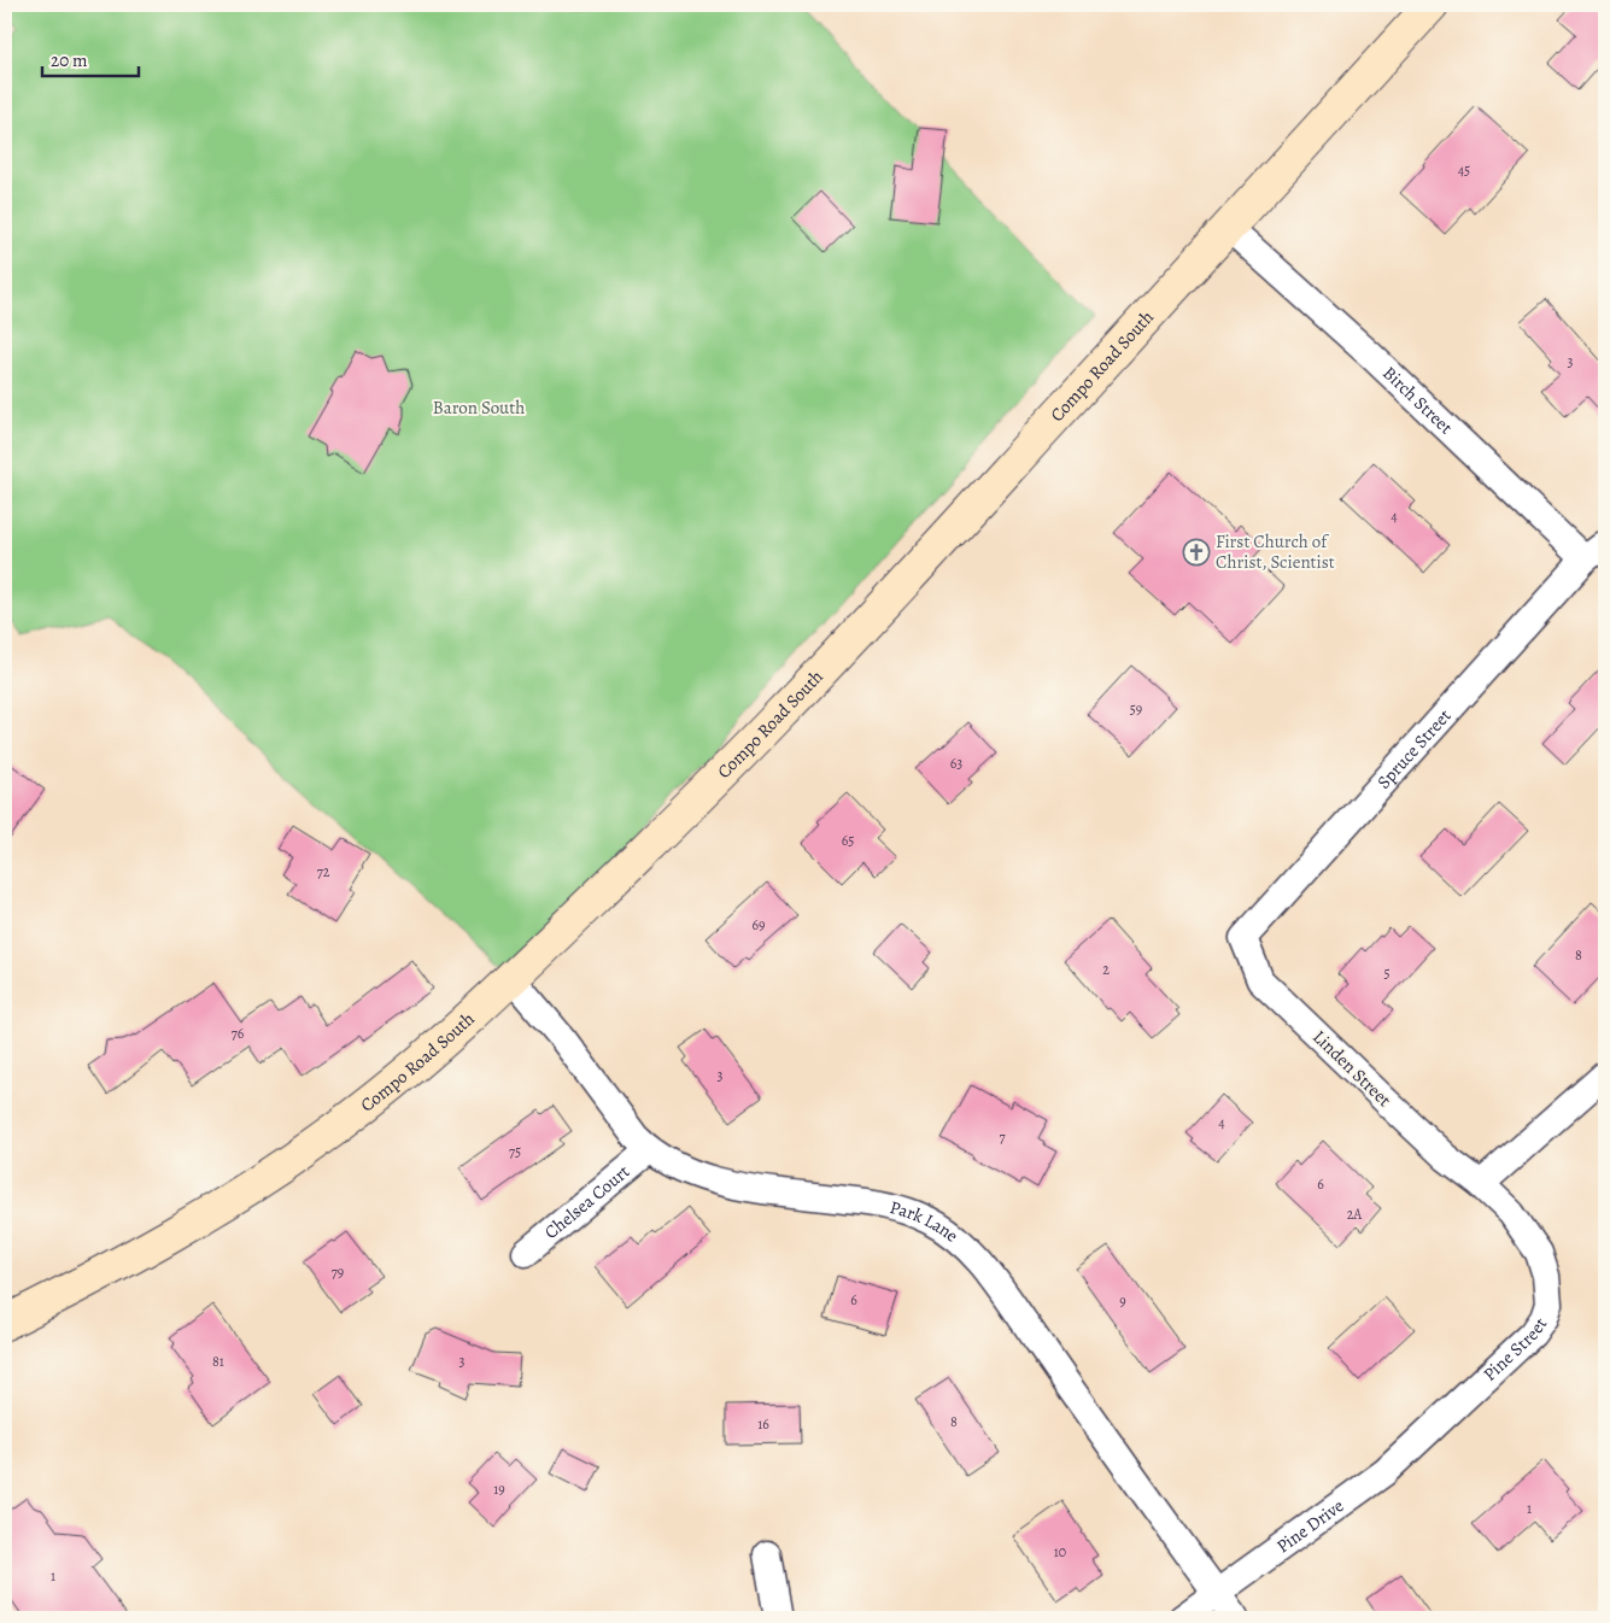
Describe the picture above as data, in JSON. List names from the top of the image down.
{
  "streets": {
    "main road": ["Compo Road South"],
    "street": [
      "Birch Street",
      "Spruce Street",
      "Linden Street",
      "Chelsea Court",
      "Park Lane",
      "Pine Street",
      "Pine Drive"
    ]
  },
  "crossings": [
    ["Compo Road South", "Birch Street"],
    ["Compo Road South", "Park Lane"],
    ["Birch Street", "Spruce Street"],
    ["Spruce Street", "Linden Street"],
    ["Linden Street", "Pine Street"],
    ["Chelsea Court", "Park Lane"],
    ["Park Lane", "Pine Drive"],
    ["Pine Street", "Pine Drive"]
  ],
  "parks": ["Baron South"],
  "places": {
    "church": ["First Church of Christ, Scientist"]
  },
  "house_numbers": [
    "45",
    "3",
    "4",
    "59",
    "63",
    "65",
    "72",
    "69",
    "8",
    "2",
    "5",
    "76",
    "3",
    "4",
    "7",
    "75",
    "6",
    "2A",
    "79",
    "6",
    "9",
    "81",
    "3",
    "8",
    "16",
    "19",
    "1",
    "10",
    "1"
  ],
  "scale_bar": "20 m"
}
